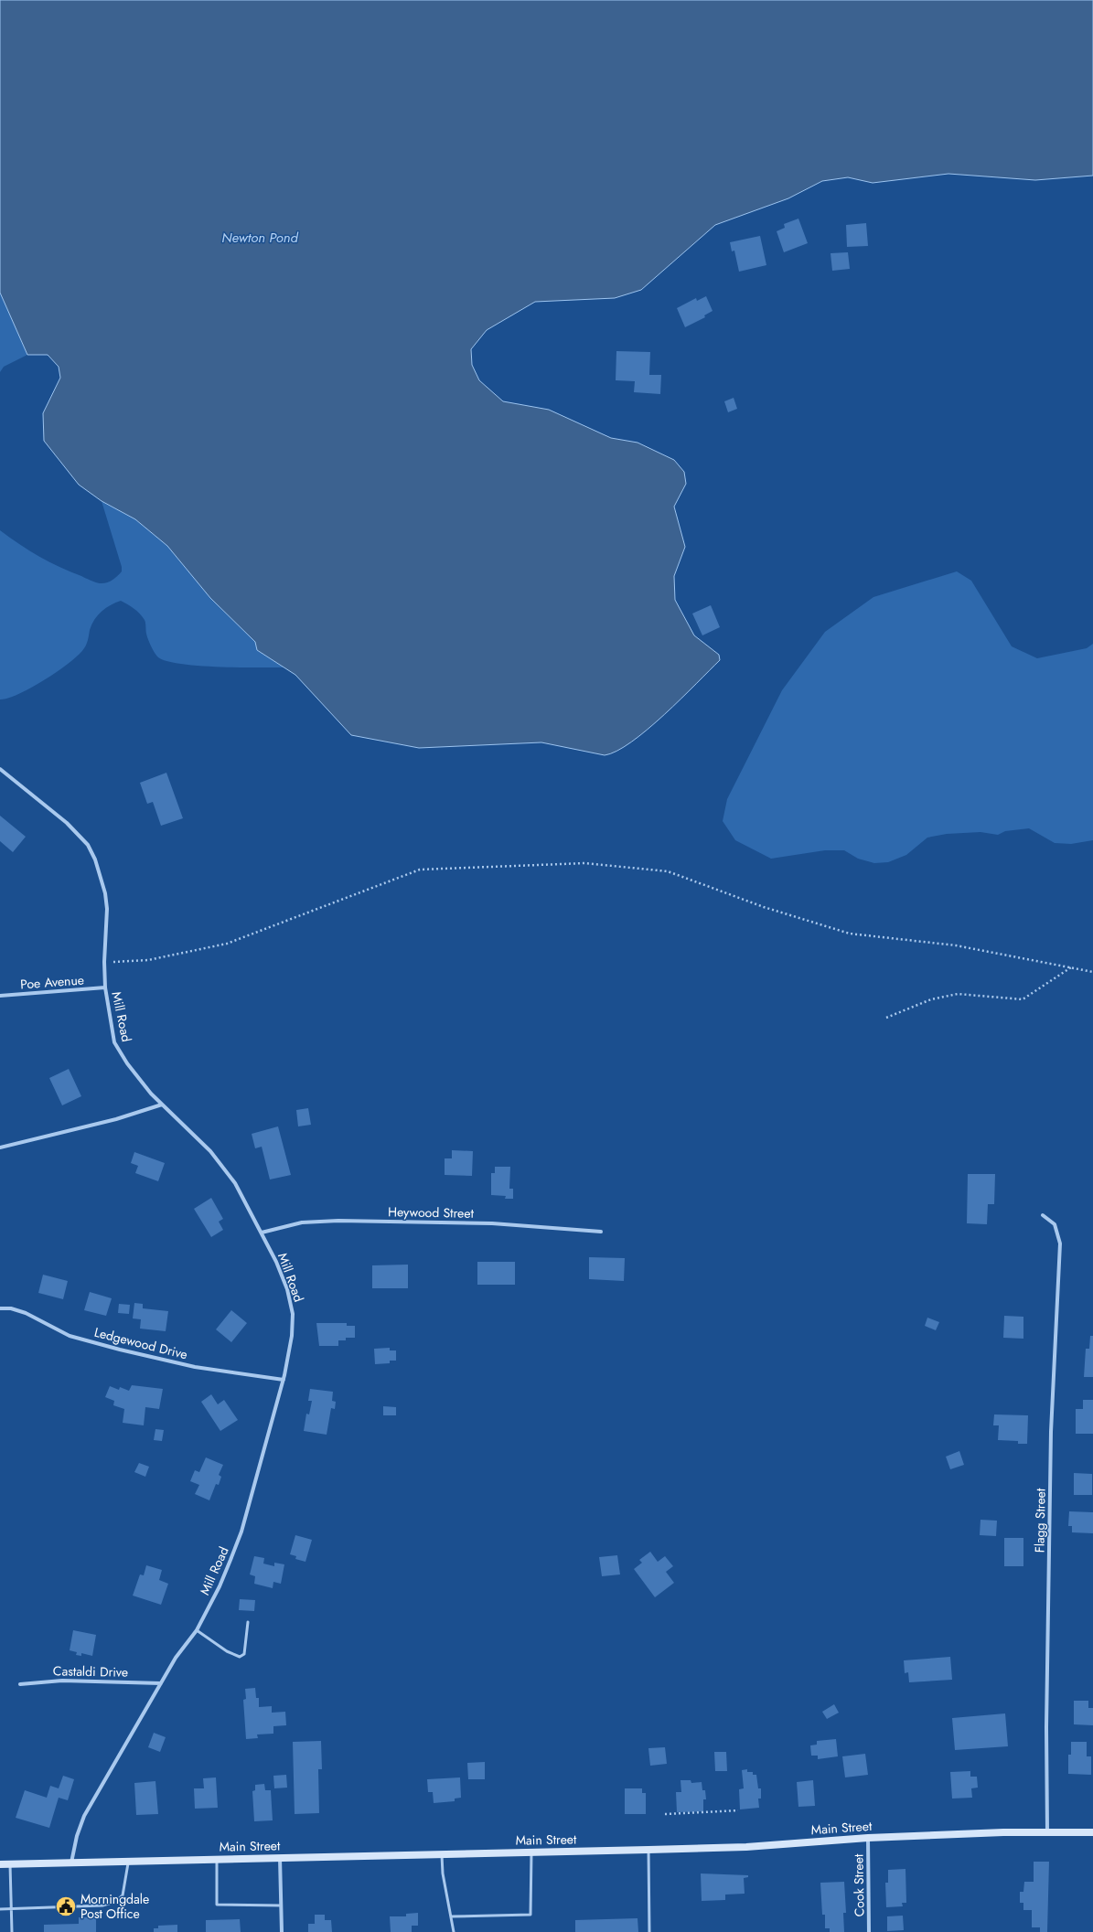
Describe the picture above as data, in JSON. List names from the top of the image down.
{
  "streets": {
    "main road": ["Main Street"],
    "street": [
      "Poe Avenue",
      "Mill Road",
      "Heywood Street",
      "Ledgewood Drive",
      "Flagg Street",
      "Castaldi Drive",
      "Cook Street"
    ]
  },
  "crossings": [
    ["Poe Avenue", "Mill Road"],
    ["Mill Road", "Heywood Street"],
    ["Mill Road", "Ledgewood Drive"],
    ["Mill Road", "Castaldi Drive"],
    ["Mill Road", "Main Street"],
    ["Flagg Street", "Main Street"],
    ["Main Street", "Cook Street"]
  ],
  "water": ["Newton Pond"],
  "places": {
    "public building": ["Morningdale Post Office"]
  }
}
